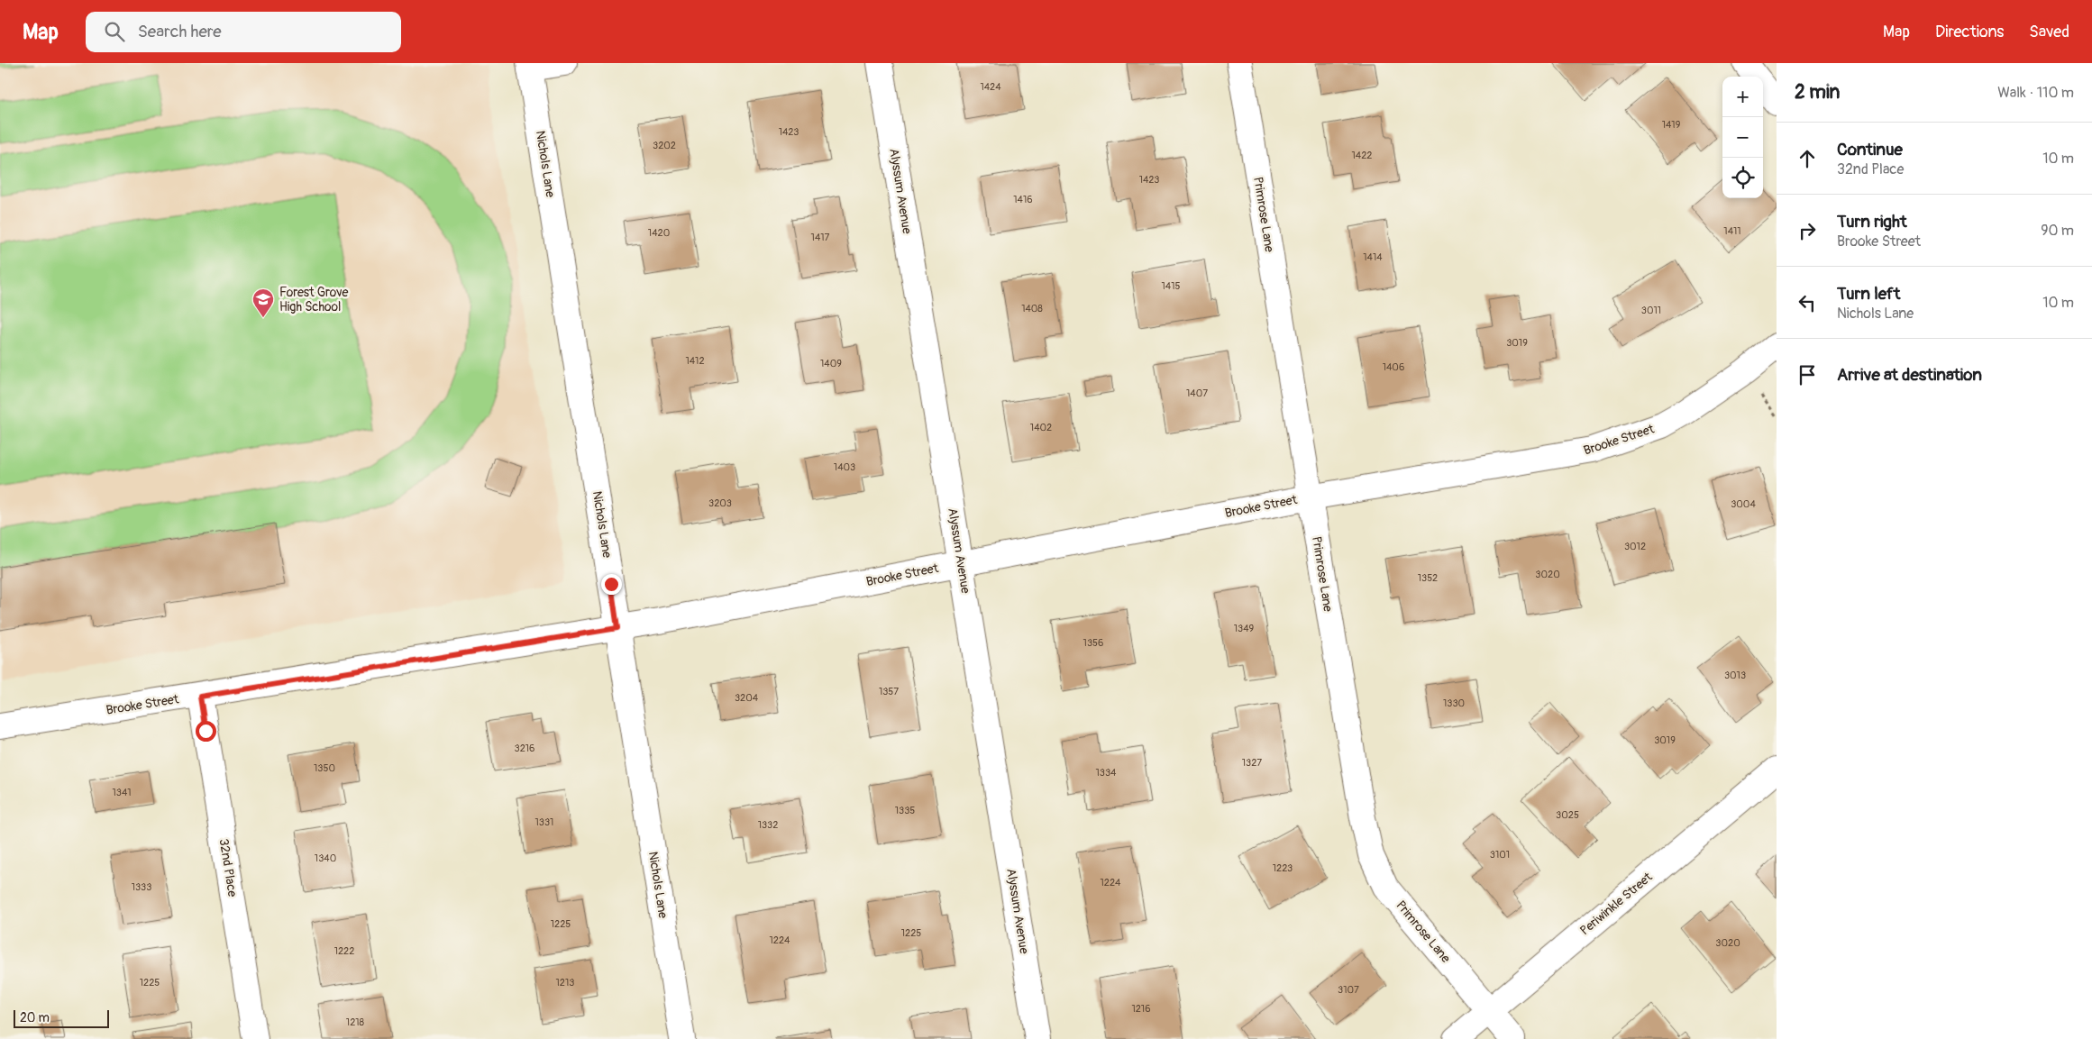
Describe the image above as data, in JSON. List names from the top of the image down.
{
  "streets": {
    "street": [
      "Nichols Lane",
      "Alyssum Avenue",
      "Primrose Lane",
      "Brooke Street",
      "32nd Place",
      "Periwinkle Street"
    ]
  },
  "crossings": [
    ["Nichols Lane", "Brooke Street"],
    ["Alyssum Avenue", "Brooke Street"],
    ["Primrose Lane", "Brooke Street"],
    ["Primrose Lane", "Periwinkle Street"],
    ["Brooke Street", "32nd Place"]
  ],
  "places": {
    "school or university": ["Forest Grove High School"]
  },
  "house_numbers": [
    "1424",
    "1419",
    "1423",
    "3202",
    "1422",
    "1423",
    "1416",
    "1411",
    "1420",
    "1417",
    "1414",
    "1415",
    "1408",
    "3011",
    "3019",
    "1412",
    "1409",
    "1406",
    "1407",
    "1402",
    "1403",
    "3203",
    "3004",
    "3012",
    "3020",
    "1352",
    "1349",
    "1356",
    "3013",
    "1357",
    "3204",
    "1330",
    "3019",
    "3216",
    "1327",
    "1350",
    "1334",
    "1341",
    "1335",
    "3025",
    "1331",
    "1332",
    "3101",
    "1340",
    "1223",
    "1224",
    "1333",
    "1225",
    "1225",
    "1224",
    "3020",
    "1222",
    "1225",
    "1213",
    "3107",
    "1216",
    "1218"
  ],
  "scale_bar": "20 m",
  "page": {
    "header": "Map",
    "search": "Search here",
    "nav": ["Map", "Directions", "Saved"],
    "heading": ["2 min", "Walk · 110 m"],
    "map_buttons": ["+", "−"],
    "list": [
      ["Continue", "32nd Place", "10 m"],
      ["Turn right", "Brooke Street", "90 m"],
      ["Turn left", "Nichols Lane", "10 m"],
      "Arrive at destination"
    ],
    "scale": "20 m"
  }
}
